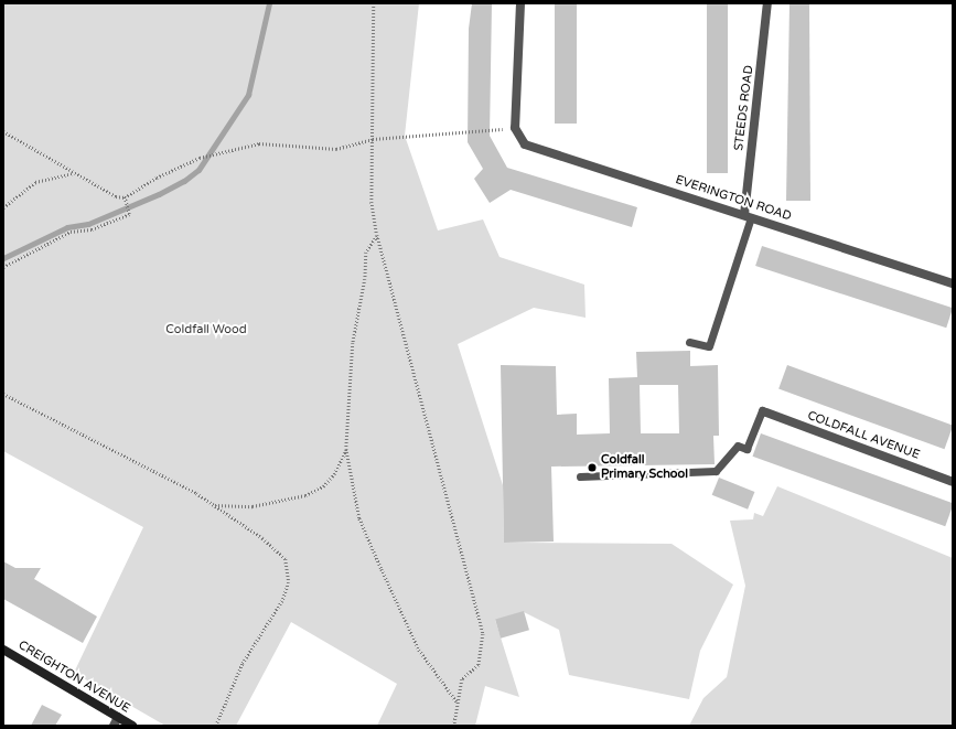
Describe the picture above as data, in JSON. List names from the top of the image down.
{
  "streets": {
    "street": [
      "STEEDS ROAD",
      "EVERINGTON ROAD",
      "COLDFALL AVENUE",
      "CREIGHTON AVENUE"
    ]
  },
  "crossings": [
    ["STEEDS ROAD", "EVERINGTON ROAD"]
  ],
  "parks": ["Coldfall Wood"],
  "places": ["Coldfall Primary School"]
}
